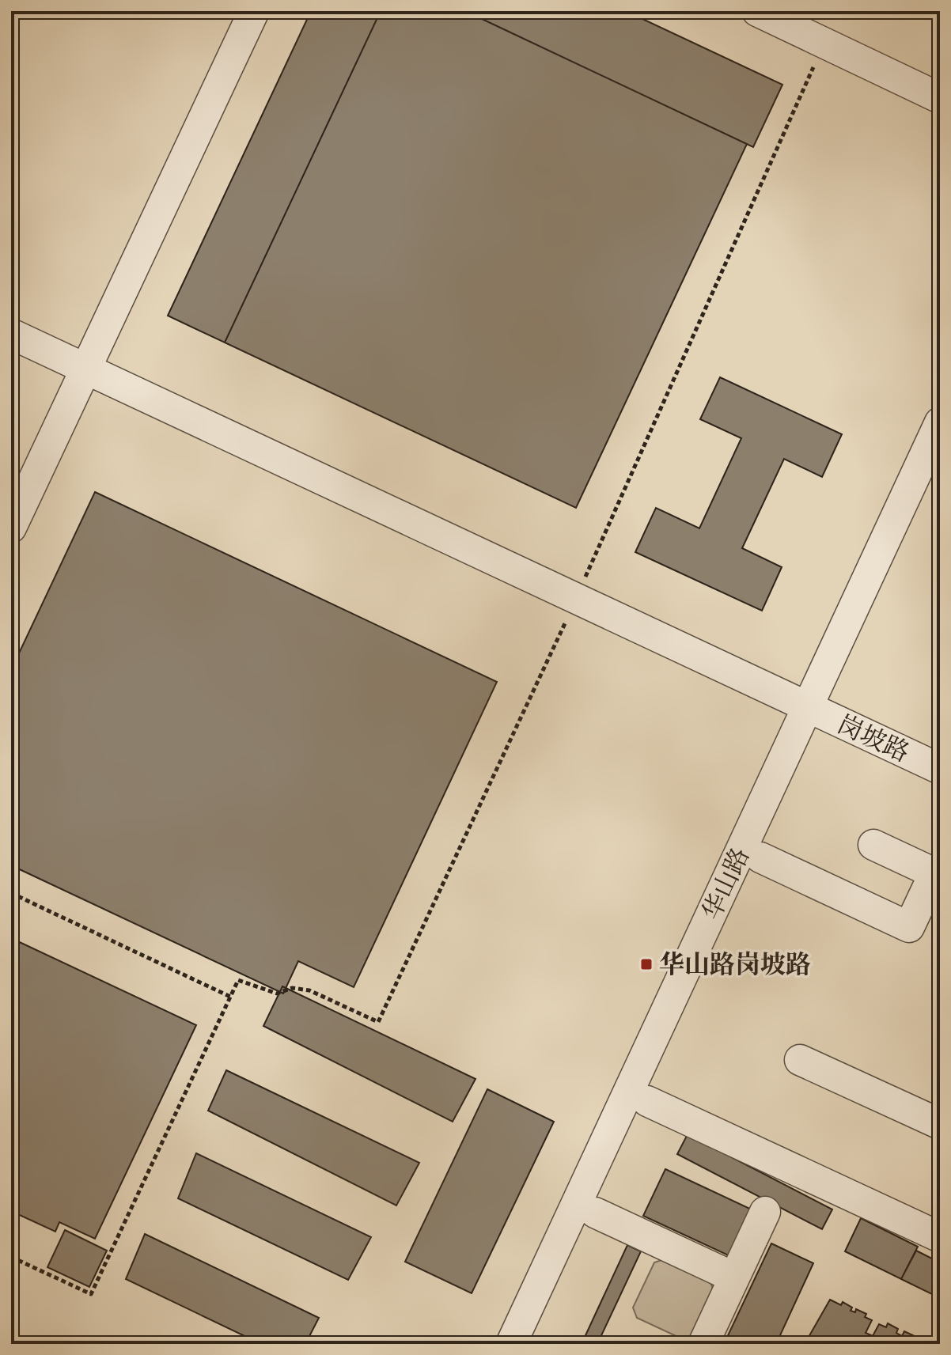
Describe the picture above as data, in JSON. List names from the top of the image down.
{
  "streets": {
    "street": ["岗坡路", "华山路"]
  },
  "crossings": [
    ["岗坡路", "华山路"]
  ],
  "places": {
    "transit": ["华山路岗坡路"]
  }
}
